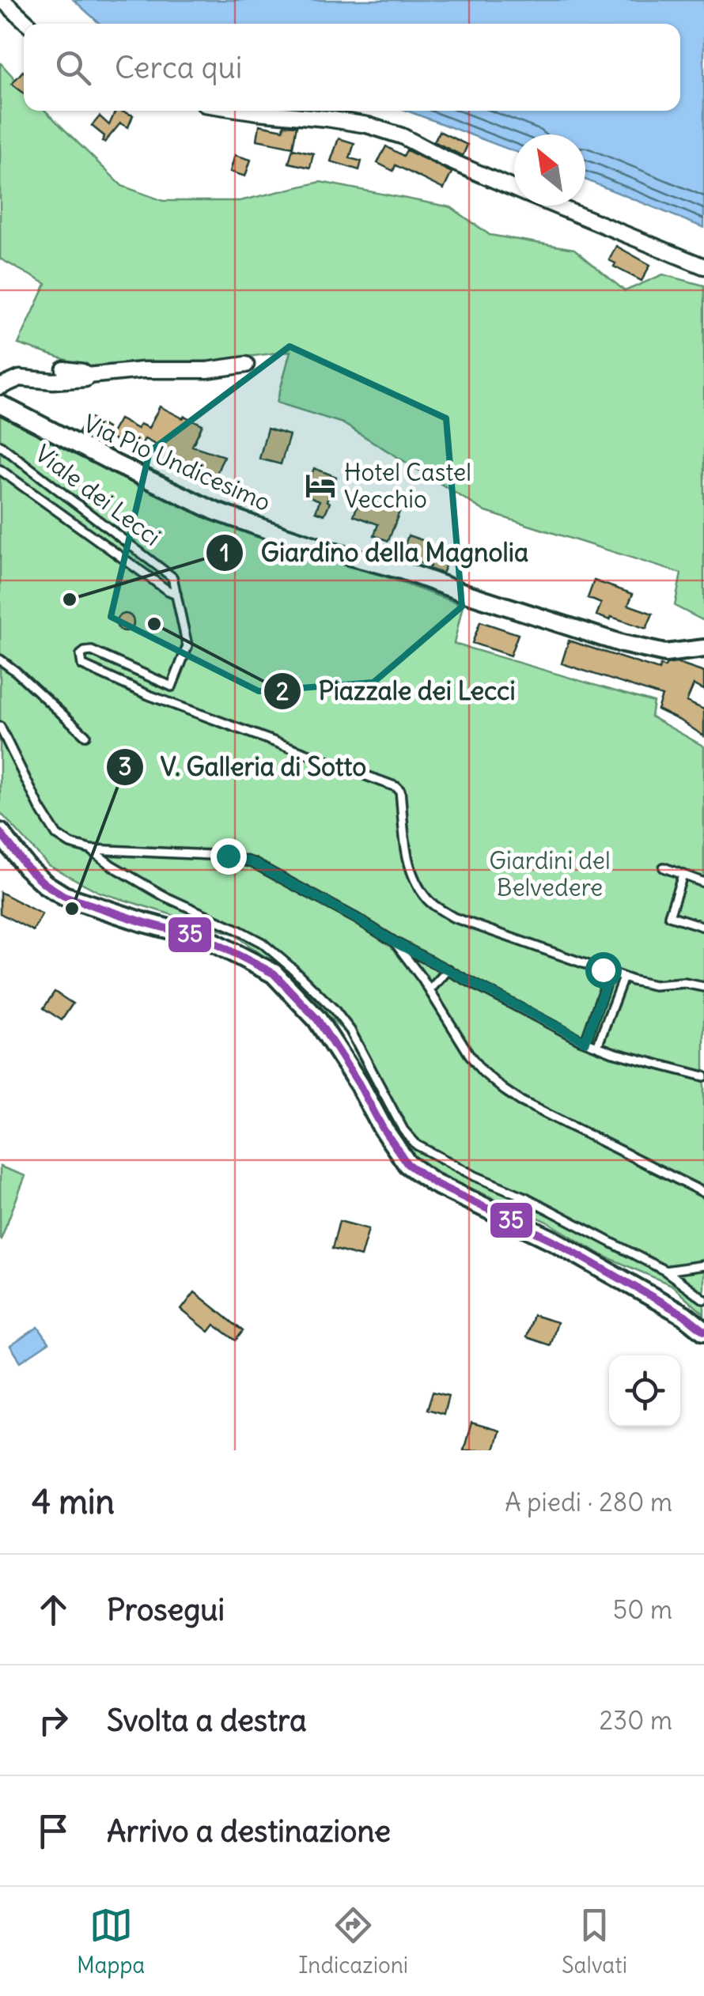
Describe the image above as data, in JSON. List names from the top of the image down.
{
  "streets": {
    "street": ["Via Pio Undicesimo"],
    "lane": ["Viale dei Lecci"]
  },
  "parks": ["Giardini del Belvedere"],
  "places": {
    "hotel": ["Hotel Castel Vecchio"],
    "other": ["Giardino della Magnolia", "Piazzale dei Lecci", "V. Galleria di Sotto"]
  },
  "lines": ["transit line 35"],
  "north": "top left",
  "page": {
    "search": "Cerca qui",
    "heading": ["4 min", "A piedi · 280 m"],
    "list": [
      ["Prosegui", "50 m"],
      ["Svolta a destra", "230 m"],
      "Arrivo a destinazione"
    ],
    "nav": ["Mappa", "Indicazioni", "Salvati"]
  }
}
